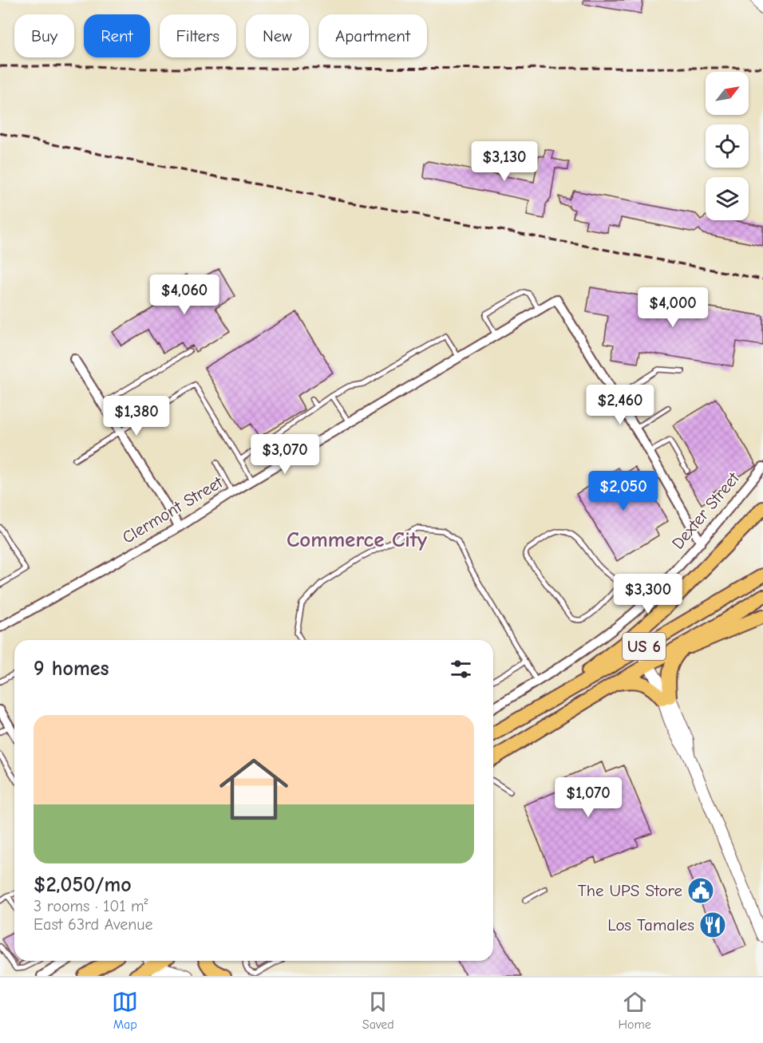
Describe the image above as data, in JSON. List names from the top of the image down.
{
  "streets": {
    "main road": ["US 6"],
    "street": ["Clermont Street", "Dexter Street"]
  },
  "districts": ["Commerce City"],
  "places": {
    "public building": ["The UPS Store"],
    "restaurant": ["Los Tamales"]
  },
  "north": "top right",
  "page": {
    "chip": [
      "Buy",
      "Rent",
      "Filters",
      "New",
      "Apartment"
    ],
    "price": [
      "$3,130",
      "$4,060",
      "$4,000",
      "$2,460",
      "$1,380",
      "$3,070",
      "$2,050",
      "$3,300",
      "$1,070"
    ],
    "heading": "9 homes",
    "list": [
      {
        "name": "$2,050/mo",
        "note": "3 rooms · 101 m² · East 63rd Avenue"
      }
    ],
    "tabs": ["Map", "Saved", "Home"]
  }
}
